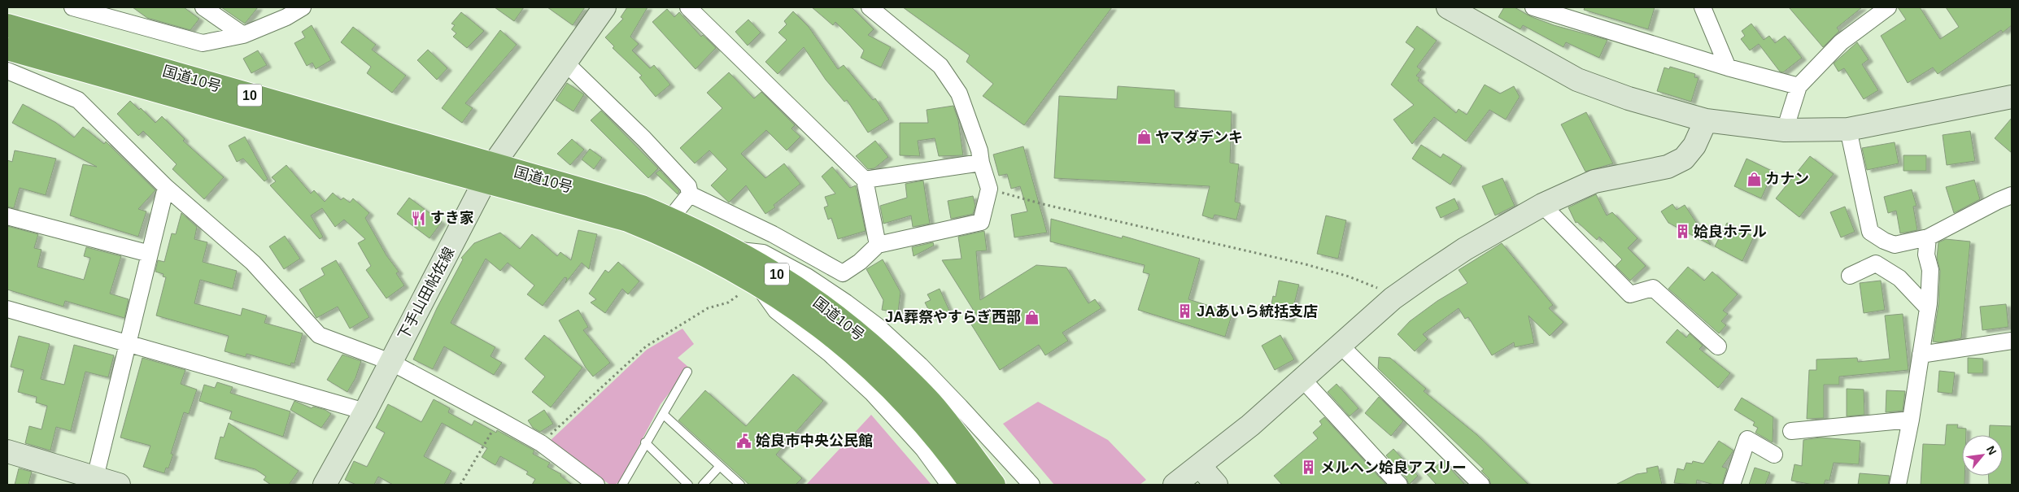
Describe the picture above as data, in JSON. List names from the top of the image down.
{
  "streets": {
    "highway": ["国道10号", "10"],
    "street": ["下手山田帖佐線"]
  },
  "crossings": [
    ["国道10号", "下手山田帖佐線"]
  ],
  "places": {
    "shop": ["ヤマダデンキ", "カナン", "JA葬祭やすらぎ西部"],
    "restaurant": ["すき家"],
    "building": ["姶良ホテル", "JAあいら統括支店", "メルヘン姶良アスリー"],
    "public building": ["姶良市中央公民館"]
  },
  "north": "top right"
}
